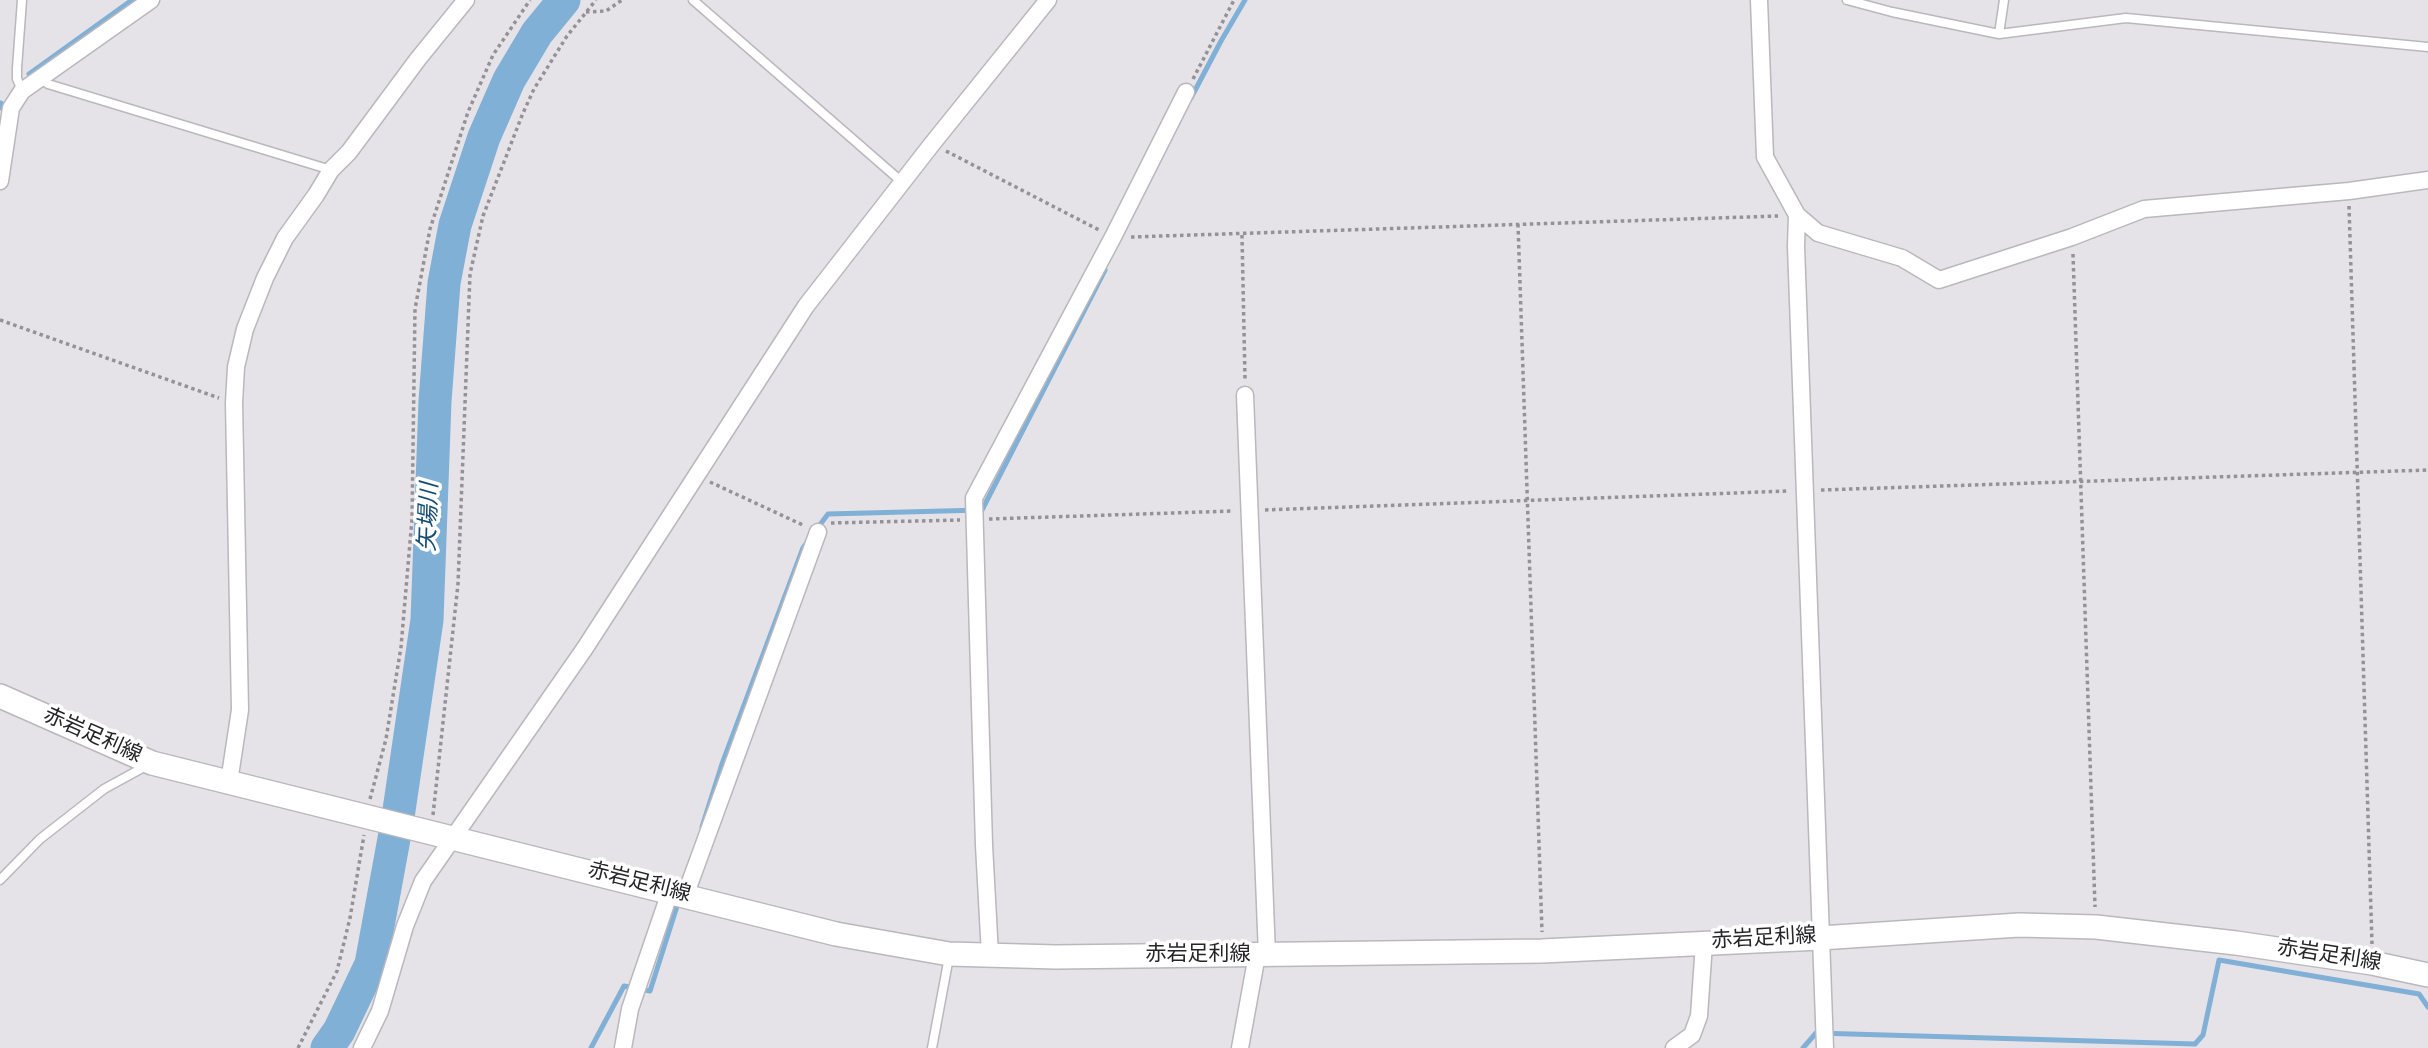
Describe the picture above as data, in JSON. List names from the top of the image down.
{
  "streets": {
    "main road": ["赤岩足利線"]
  },
  "water": ["矢場川"]
}
